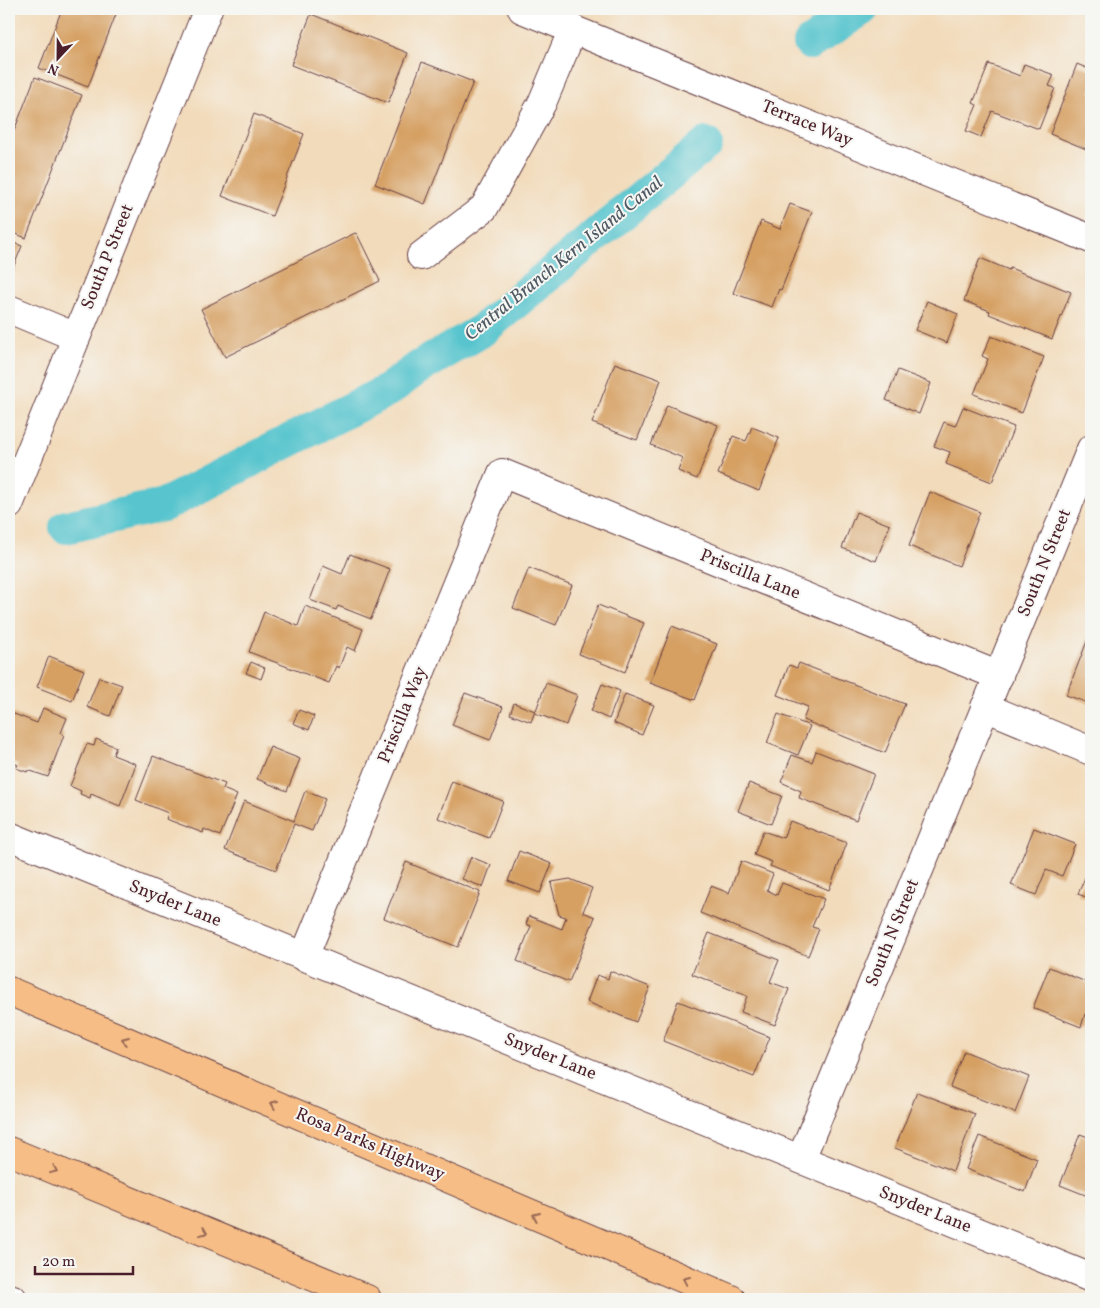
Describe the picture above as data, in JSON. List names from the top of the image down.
{
  "streets": {
    "highway": ["Rosa Parks Highway"],
    "street": [
      "Terrace Way",
      "South P Street",
      "South N Street",
      "Priscilla Lane",
      "Priscilla Way",
      "Snyder Lane"
    ]
  },
  "crossings": [
    ["South N Street", "Priscilla Lane"],
    ["South N Street", "Snyder Lane"],
    ["Priscilla Lane", "Priscilla Way"],
    ["Priscilla Way", "Snyder Lane"]
  ],
  "water": ["Central Branch Kern Island Canal"],
  "scale_bar": "20 m",
  "north": "bottom"
}
